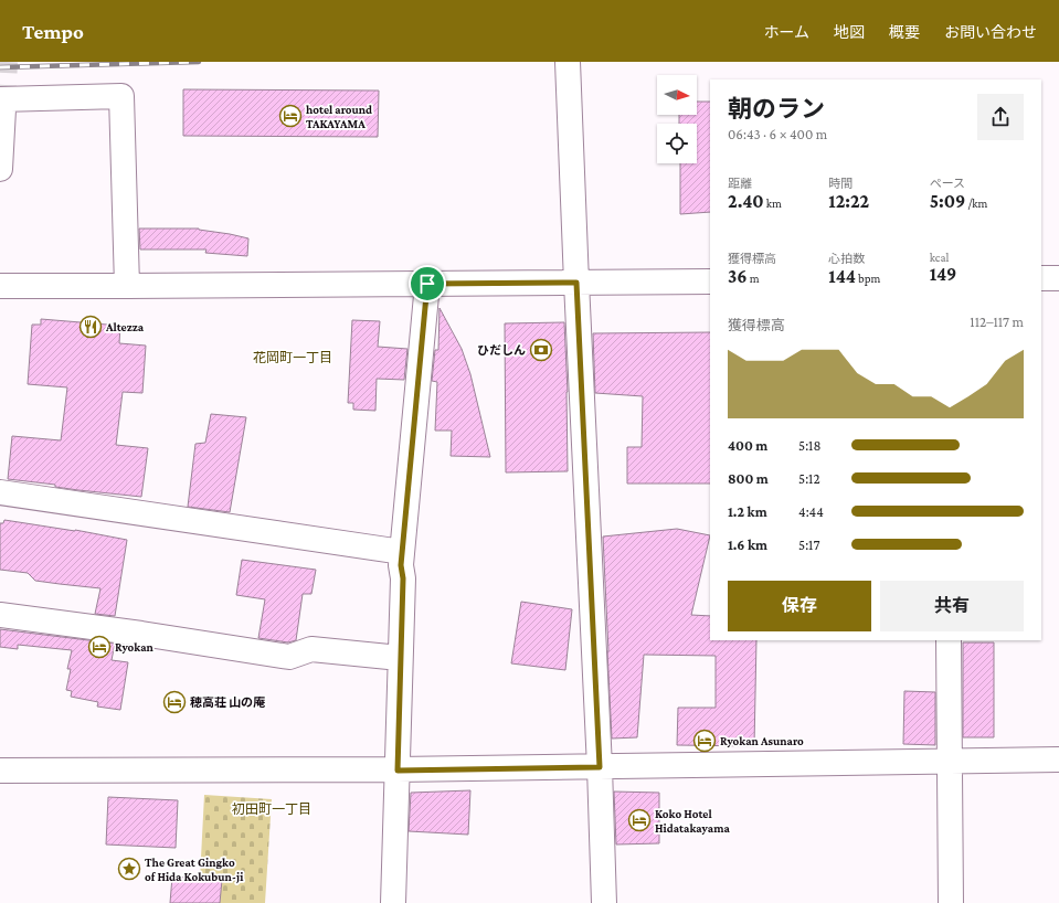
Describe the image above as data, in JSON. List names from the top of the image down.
{
  "districts": ["花岡町一丁目", "初田町一丁目"],
  "places": {
    "hotel": [
      "hotel around TAKAYAMA",
      "Ryokan",
      "穂高荘 山の庵",
      "Ryokan Asunaro",
      "Koko Hotel Hidatakayama"
    ],
    "restaurant": ["Altezza"],
    "bank": ["ひだしん"],
    "place": ["The Great Gingko of Hida Kokubun-ji"]
  },
  "north": "right",
  "page": {
    "header": "Tempo",
    "nav": [
      "ホーム",
      "地図",
      "概要",
      "お問い合わせ"
    ],
    "heading": ["朝のラン", "06:43 · 6 × 400 m"],
    "stats": [
      ["距離", "2.40 km"],
      ["時間", "12:22"],
      ["ペース", "5:09 /km"],
      ["獲得標高", "36 m"],
      ["心拍数", "144 bpm"],
      ["kcal", "149"]
    ],
    "chart": ["獲得標高", "112–117 m"],
    "list": [
      {
        "name": "400 m",
        "note": "5:18"
      },
      {
        "name": "800 m",
        "note": "5:12"
      },
      {
        "name": "1.2 km",
        "note": "4:44"
      },
      {
        "name": "1.6 km",
        "note": "5:17"
      }
    ],
    "buttons": ["保存", "共有"]
  }
}
